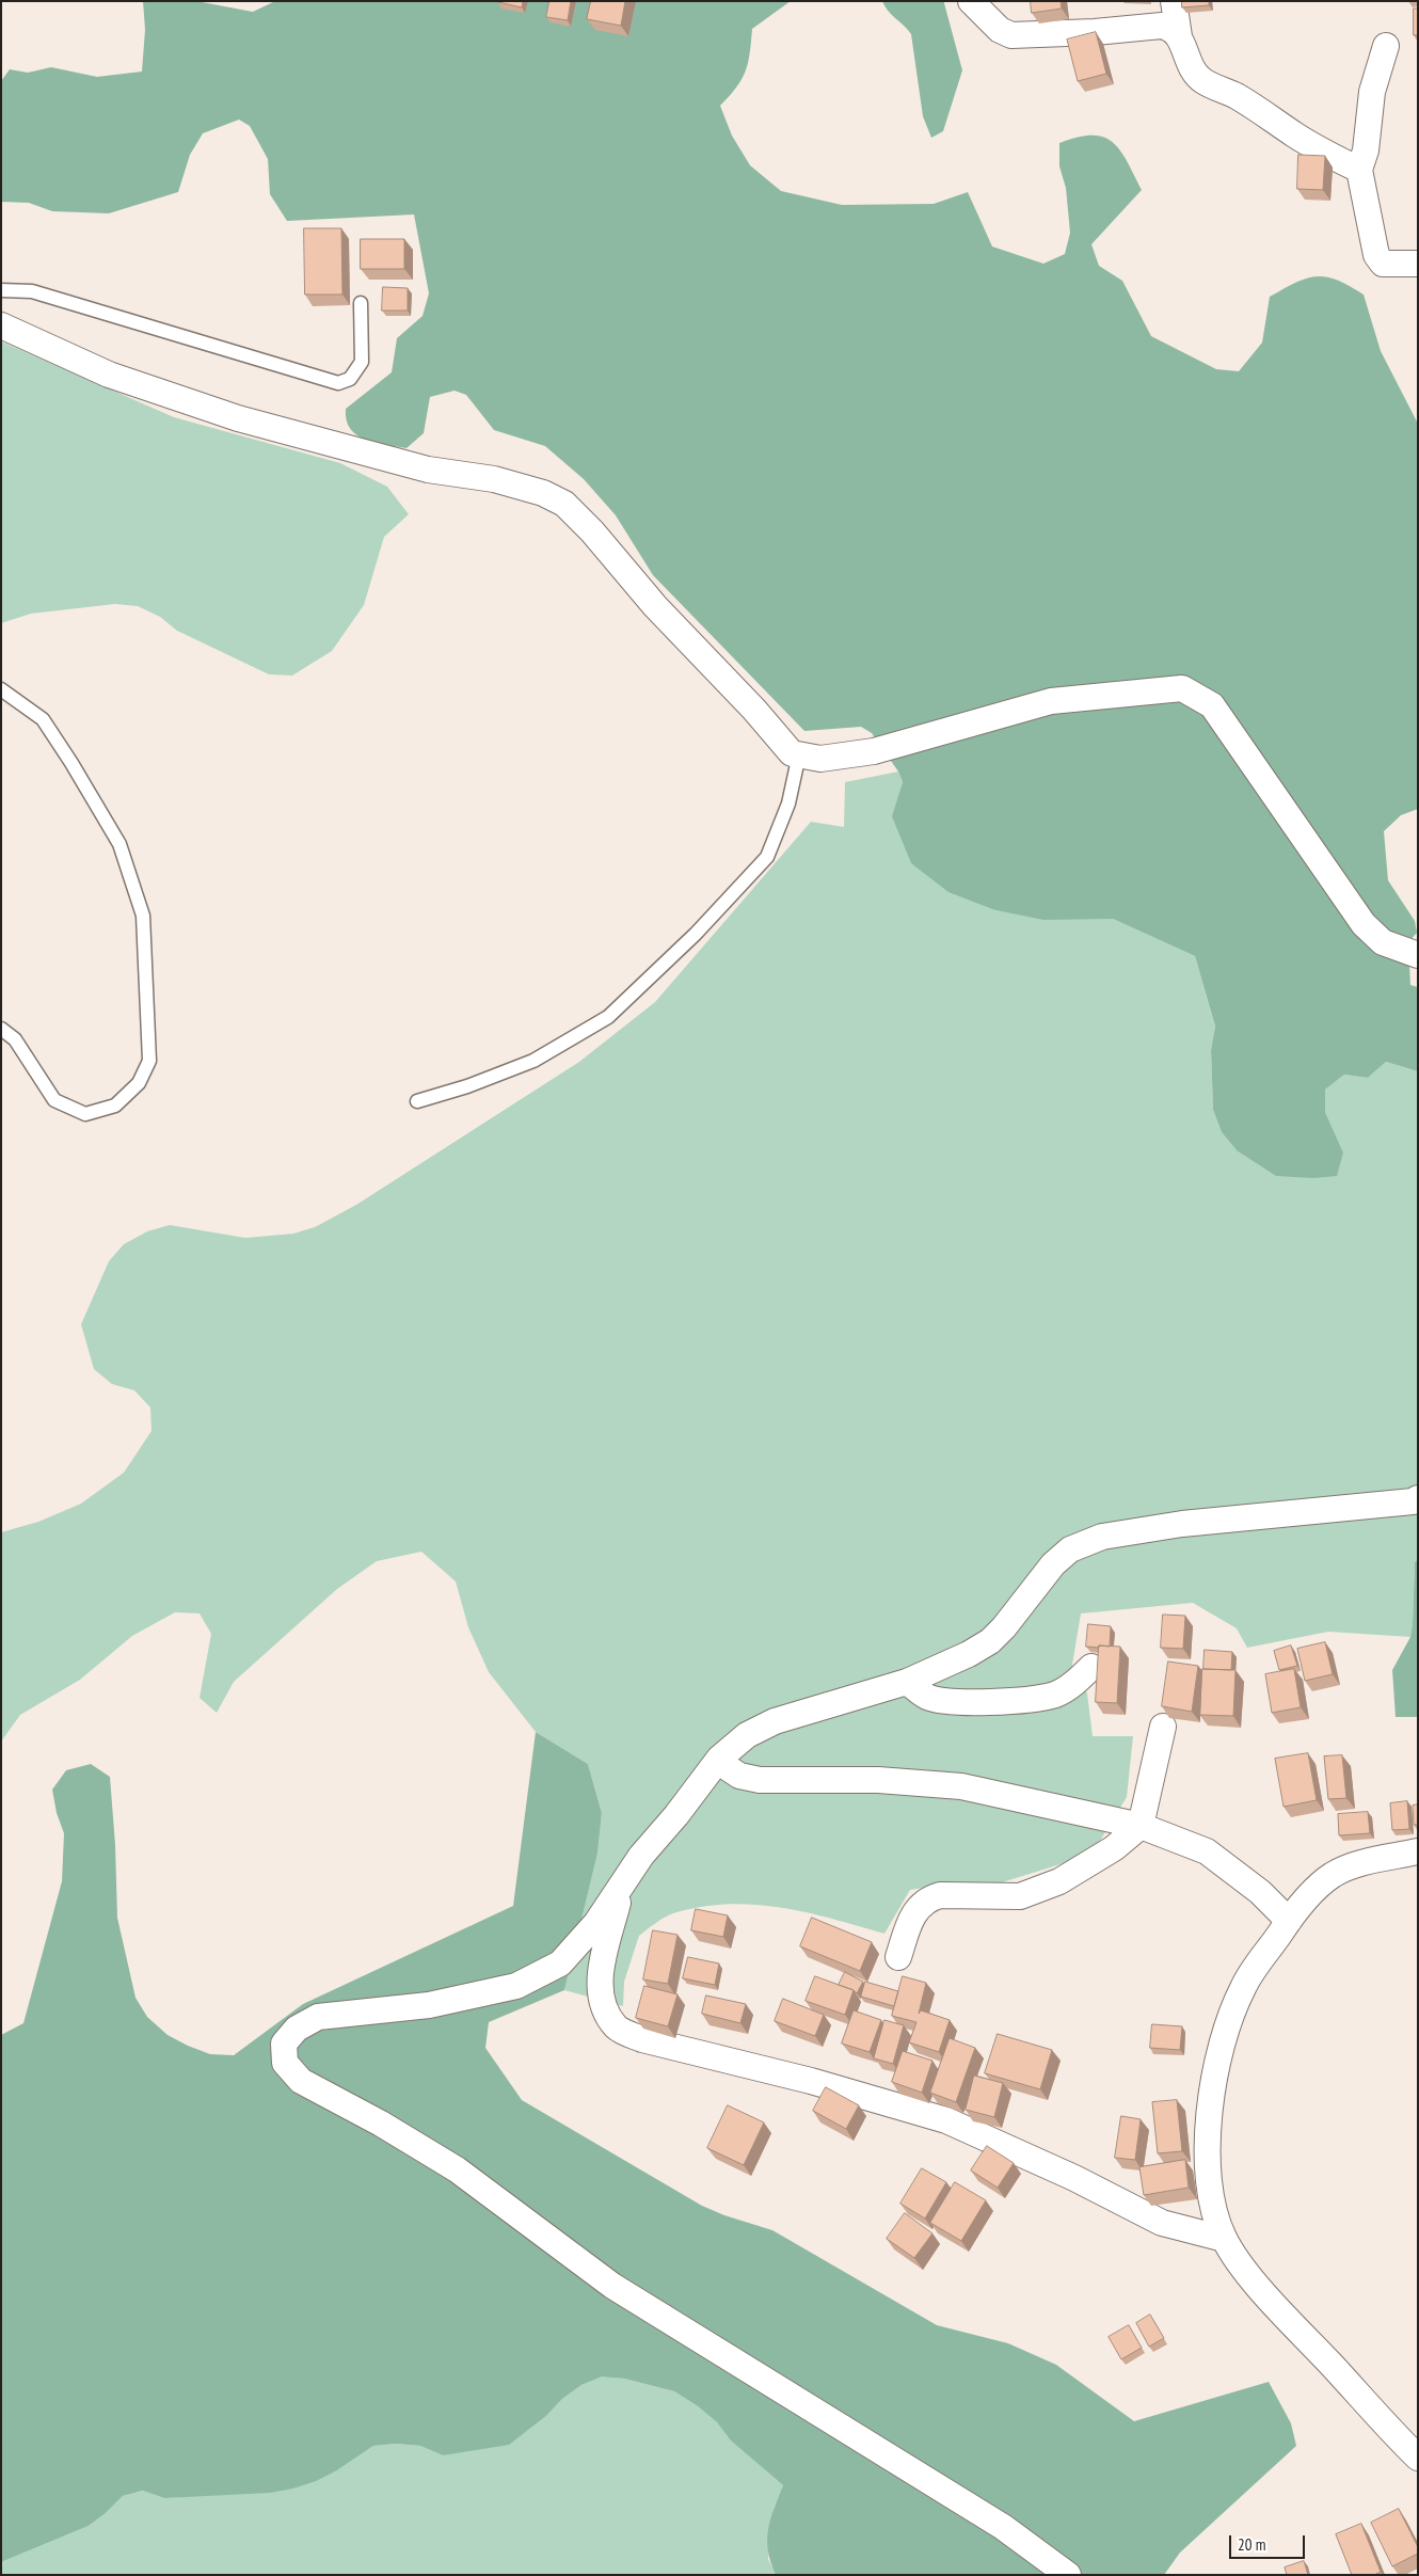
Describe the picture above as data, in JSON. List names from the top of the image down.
{
  "scale_bar": "20 m"
}
